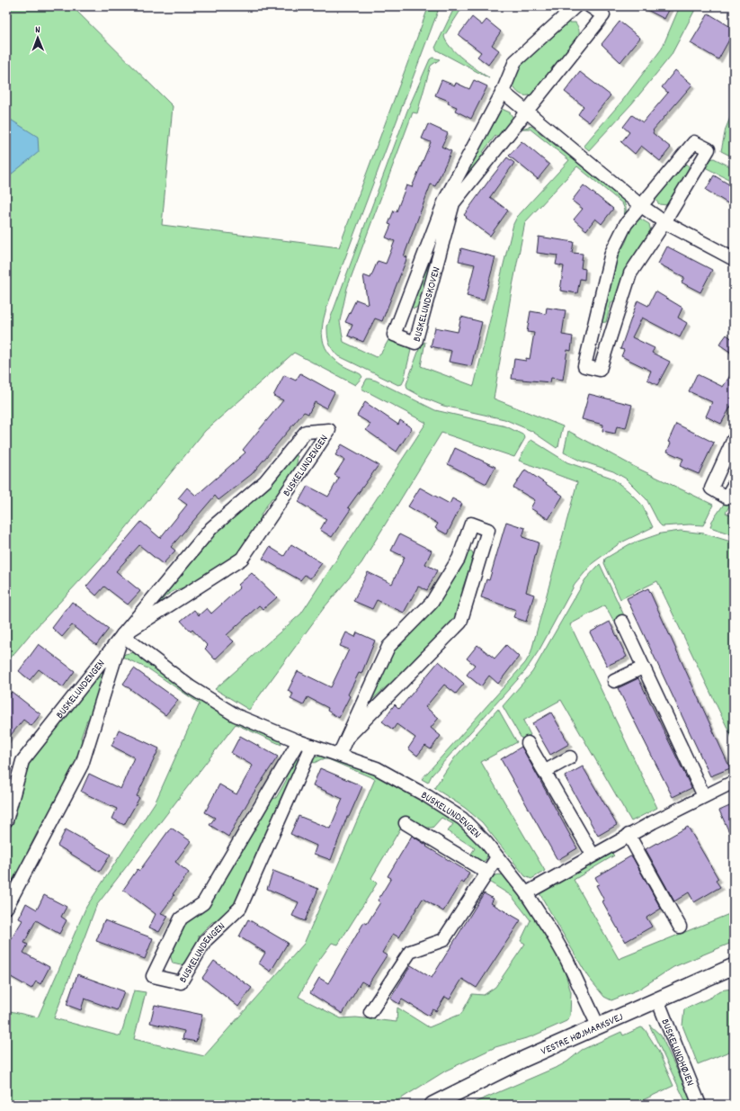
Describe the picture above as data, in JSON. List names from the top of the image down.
{
  "streets": {
    "street": [
      "BUSKELUNDSKOVEN",
      "BUSKELUNDENGEN",
      "VESTRE HØJMARKSVEJ",
      "BUSKELUNDHØJEN"
    ]
  },
  "crossings": [
    ["BUSKELUNDENGEN", "VESTRE HØJMARKSVEJ"],
    ["VESTRE HØJMARKSVEJ", "BUSKELUNDHØJEN"]
  ],
  "north": "top"
}
